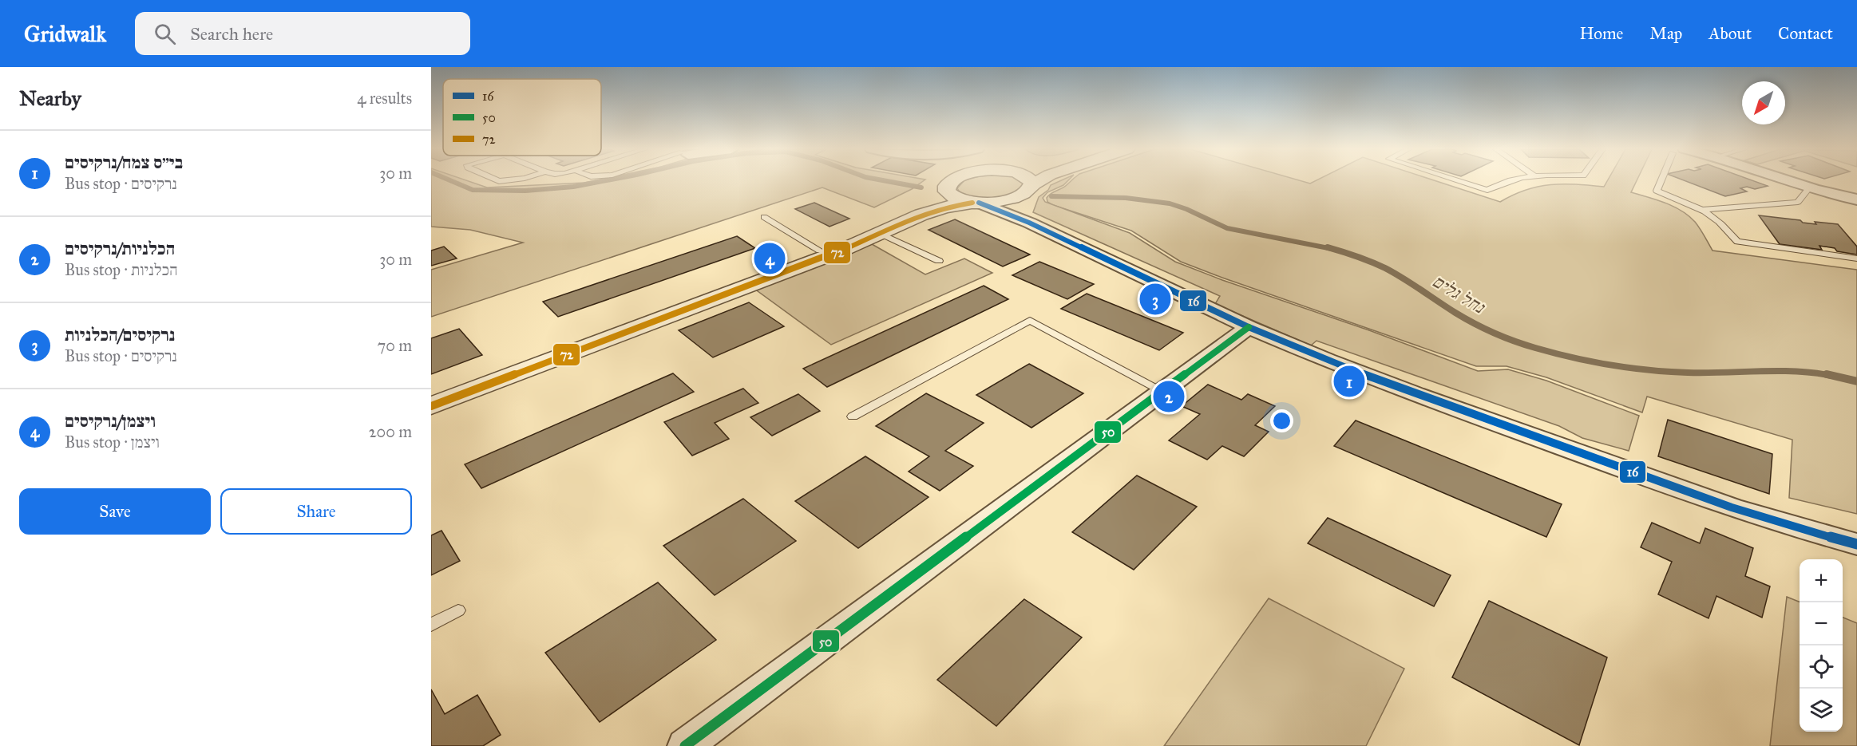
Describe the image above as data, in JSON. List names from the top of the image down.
{
  "water": ["נחל גלים"],
  "lines": ["transit line 16", "transit line 72", "transit line 50"],
  "legend": ["16", "50", "72"],
  "north": "bottom left",
  "page": {
    "header": "Gridwalk",
    "search": "Search here",
    "nav": [
      "Home",
      "Map",
      "About",
      "Contact"
    ],
    "heading": ["Nearby", "4 results"],
    "list": [
      {
        "mark": "1",
        "name": "בי״ס צמח/נרקיסים",
        "note": "Bus stop · נרקיסים",
        "value": "30 m"
      },
      {
        "mark": "2",
        "name": "הכלניות/נרקיסים",
        "note": "Bus stop · הכלניות",
        "value": "30 m"
      },
      {
        "mark": "3",
        "name": "נרקיסים/הכלניות",
        "note": "Bus stop · נרקיסים",
        "value": "70 m"
      },
      {
        "mark": "4",
        "name": "ויצמן/נרקיסים",
        "note": "Bus stop · ויצמן",
        "value": "200 m"
      }
    ],
    "pins": [
      "4",
      "3",
      "1",
      "2"
    ],
    "buttons": ["Save", "Share"],
    "map_buttons": ["+", "−"]
  }
}
